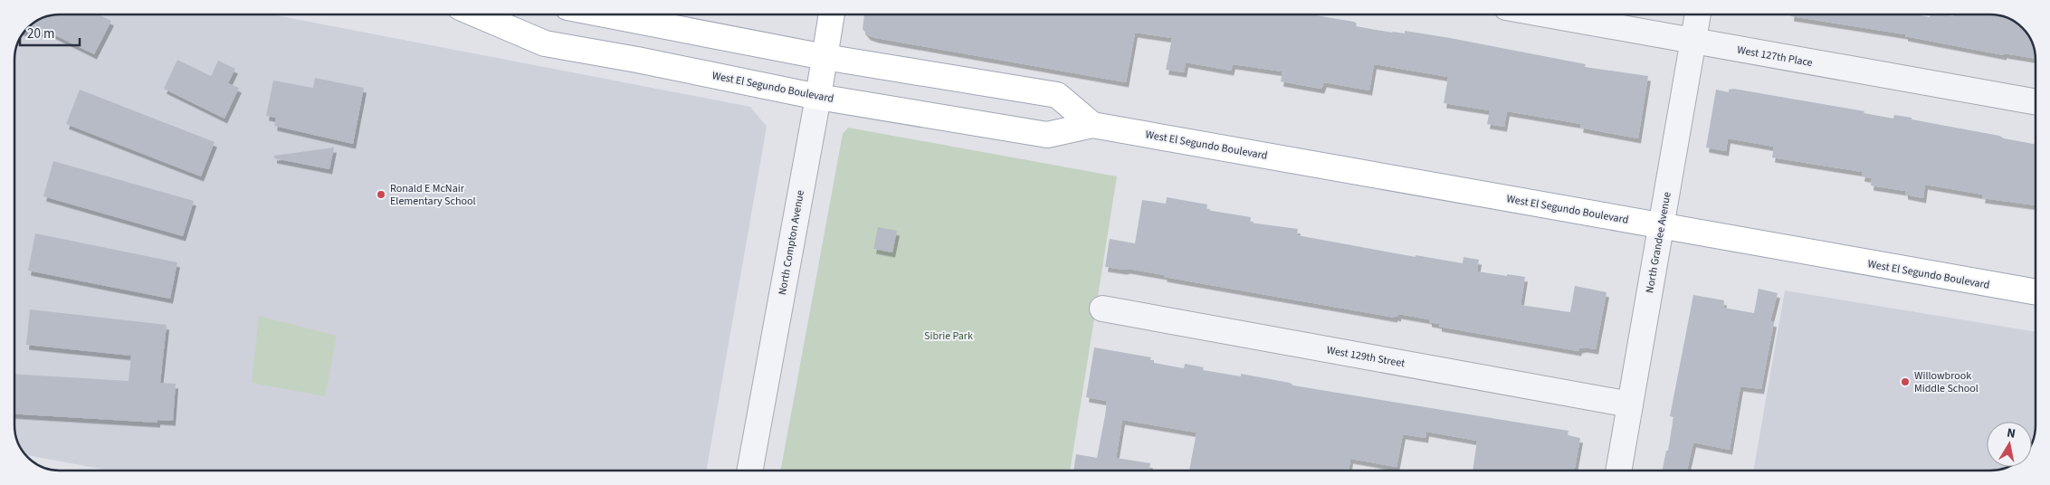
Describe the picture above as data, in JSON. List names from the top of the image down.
{
  "streets": {
    "main road": ["West El Segundo Boulevard", "North Compton Avenue"],
    "street": ["West 127th Place", "North Grandee Avenue", "West 129th Street"]
  },
  "crossings": [
    ["West 127th Place", "North Grandee Avenue"],
    ["West El Segundo Boulevard", "North Compton Avenue"],
    ["West El Segundo Boulevard", "North Grandee Avenue"],
    ["North Grandee Avenue", "West 129th Street"]
  ],
  "parks": ["Sibrie Park"],
  "places": ["Ronald E McNair Elementary School", "Willowbrook Middle School"],
  "scale_bar": "20 m",
  "north": "top"
}
